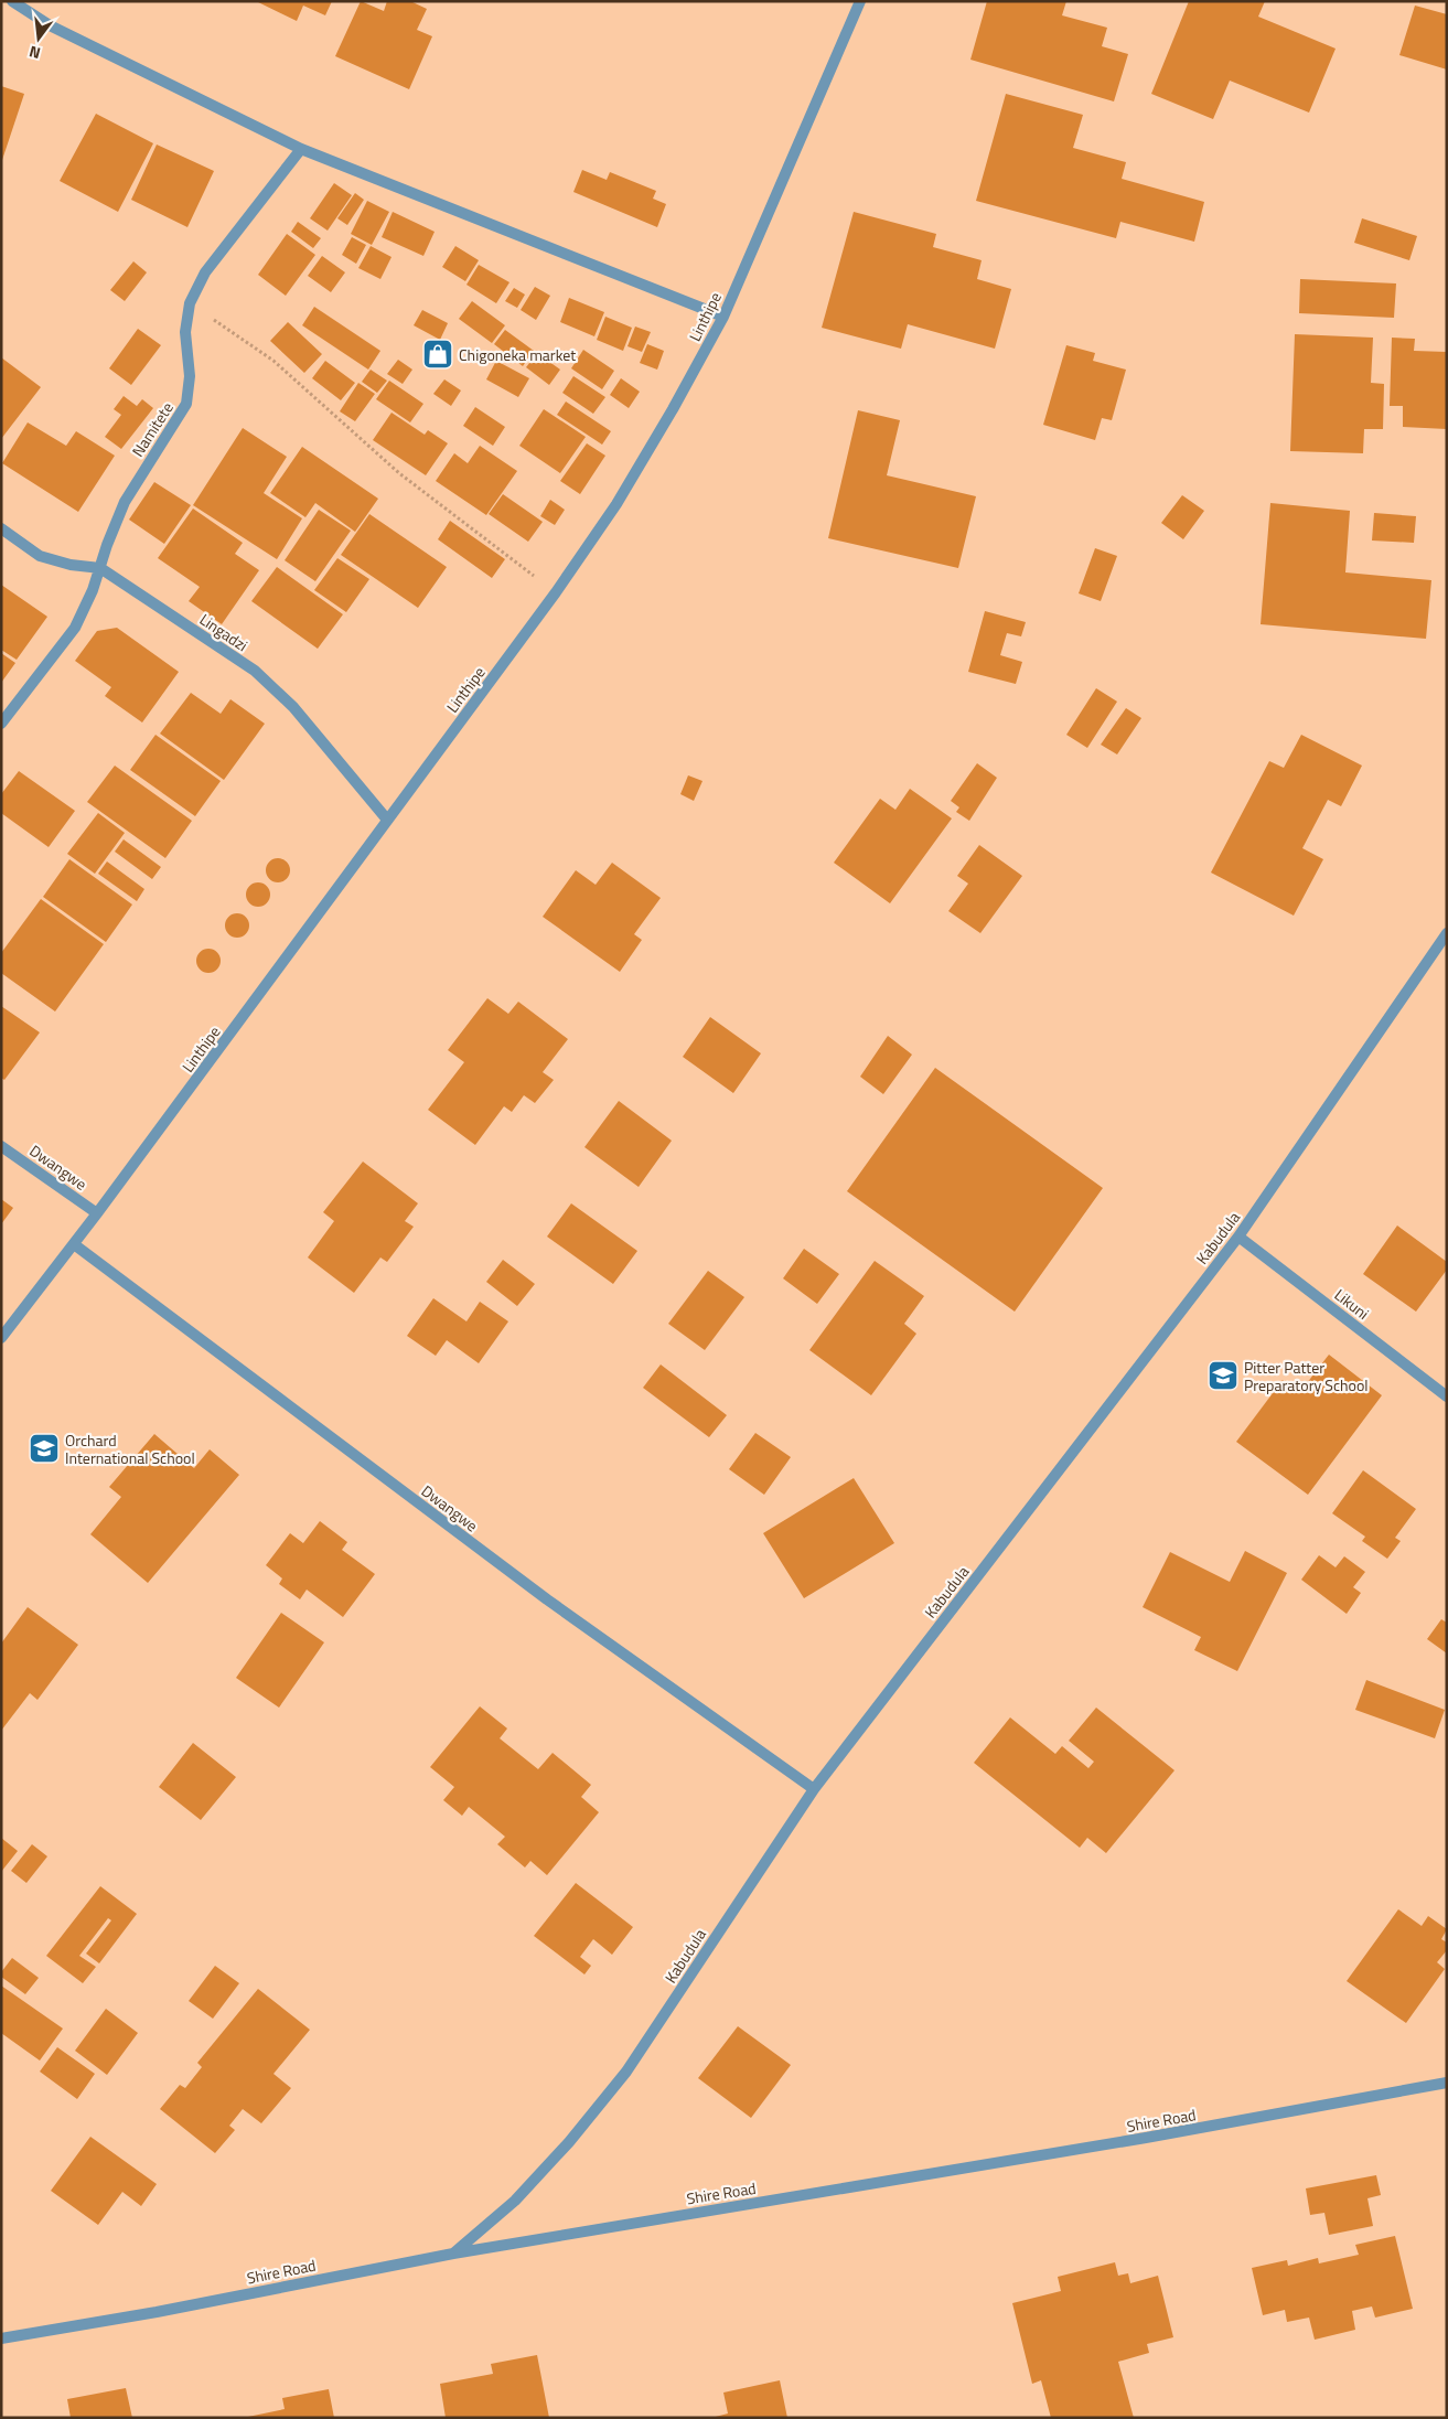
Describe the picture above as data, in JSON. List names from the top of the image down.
{
  "streets": {
    "street": [
      "Linthipe",
      "Namitete",
      "Lingadzi",
      "Dwangwe",
      "Kabudula",
      "Likuni",
      "Shire Road"
    ]
  },
  "crossings": [
    ["Linthipe", "Lingadzi"],
    ["Linthipe", "Dwangwe"],
    ["Namitete", "Lingadzi"],
    ["Dwangwe", "Kabudula"],
    ["Kabudula", "Likuni"],
    ["Kabudula", "Shire Road"]
  ],
  "places": {
    "shop": ["Chigoneka market"],
    "school or university": ["Pitter Patter Preparatory School", "Orchard International School"]
  },
  "north": "bottom"
}
